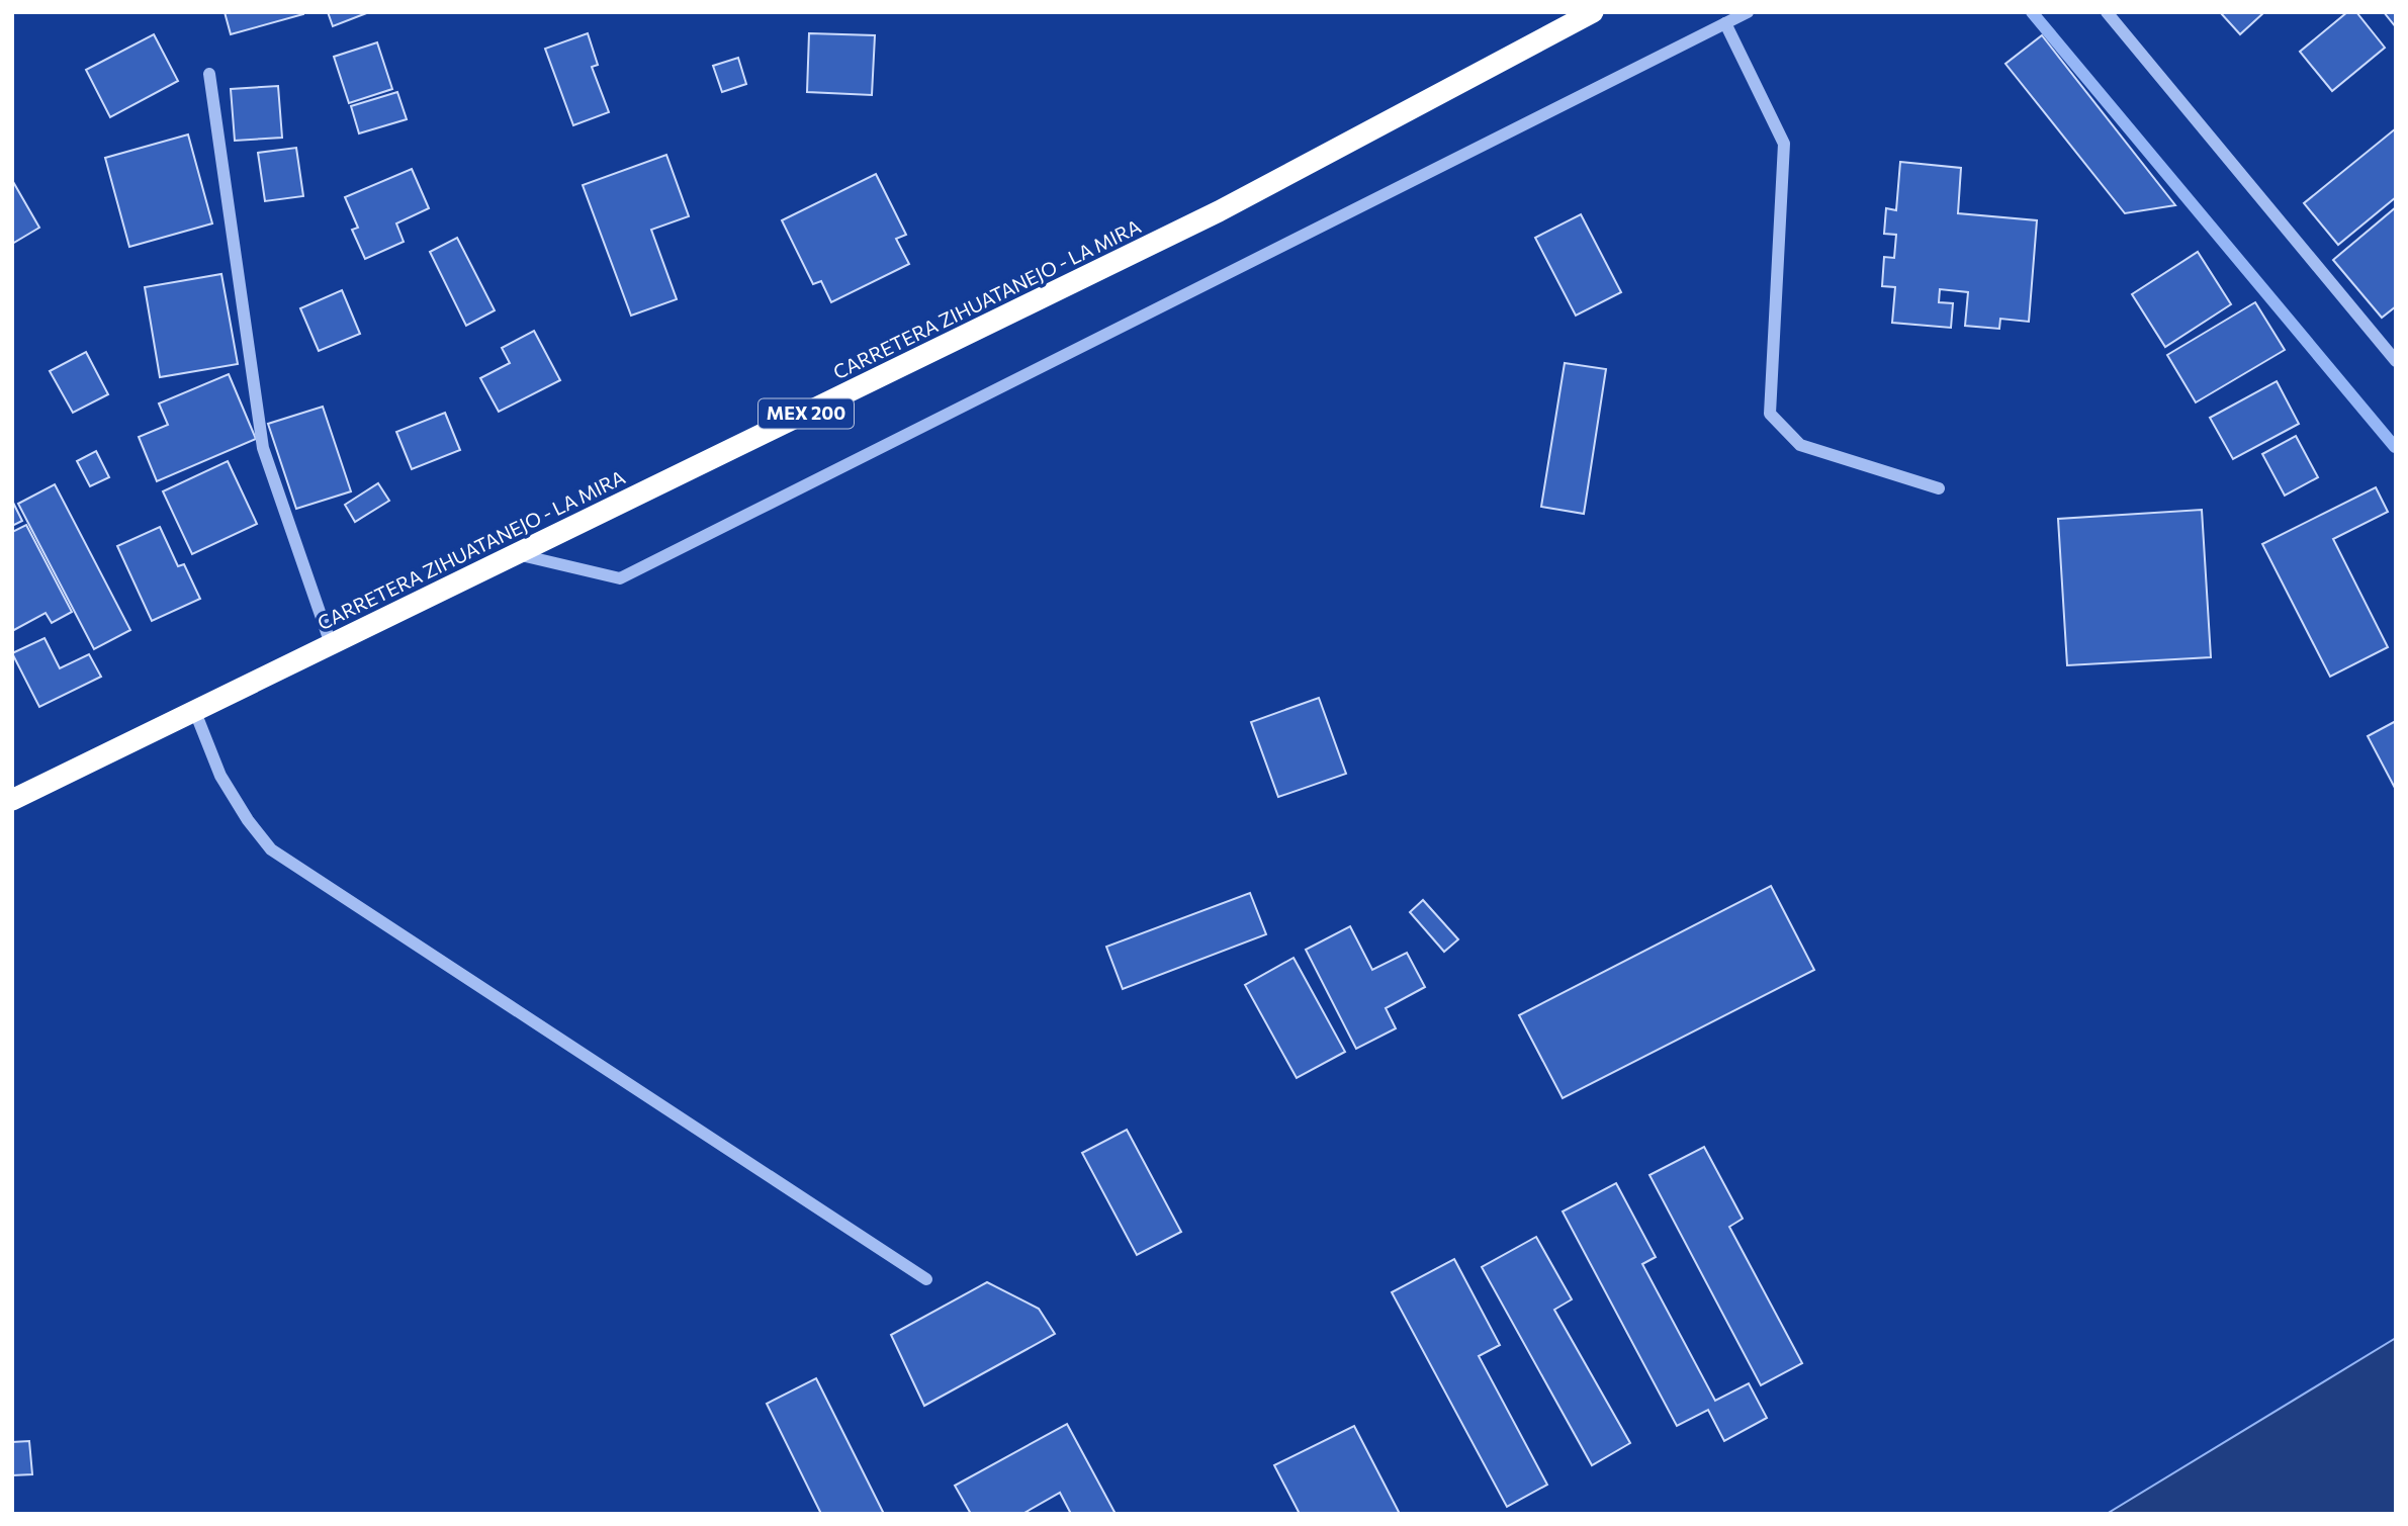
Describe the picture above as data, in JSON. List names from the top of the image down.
{
  "streets": {
    "highway": ["CARRETERA ZIHUATANEJO - LA MIRA", "MEX 200"]
  }
}
